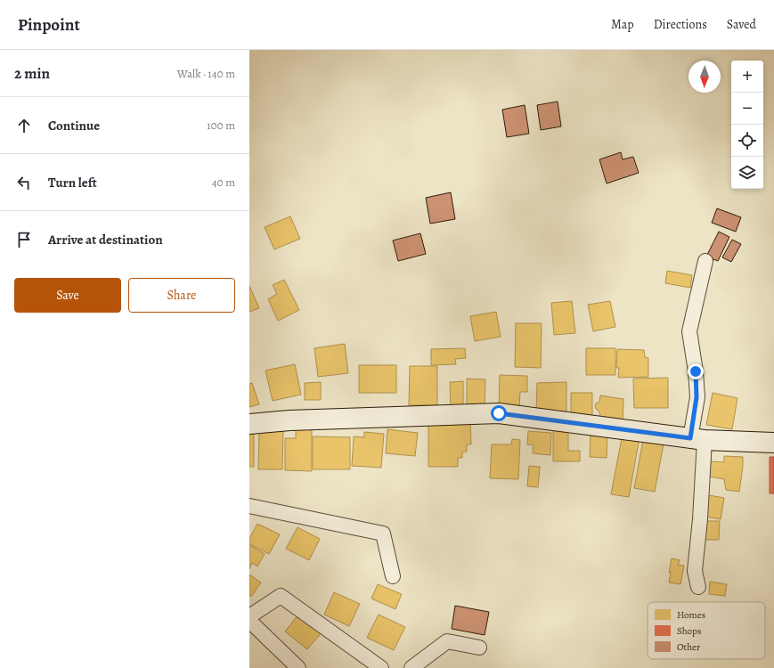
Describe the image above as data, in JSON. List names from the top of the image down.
{
  "legend": ["Homes", "Shops", "Other"],
  "north": "bottom",
  "page": {
    "header": "Pinpoint",
    "nav": ["Map", "Directions", "Saved"],
    "heading": ["2 min", "Walk · 140 m"],
    "map_buttons": ["+", "−"],
    "list": [
      ["Continue", "100 m"],
      ["Turn left", "40 m"],
      "Arrive at destination"
    ],
    "buttons": ["Save", "Share"]
  }
}
